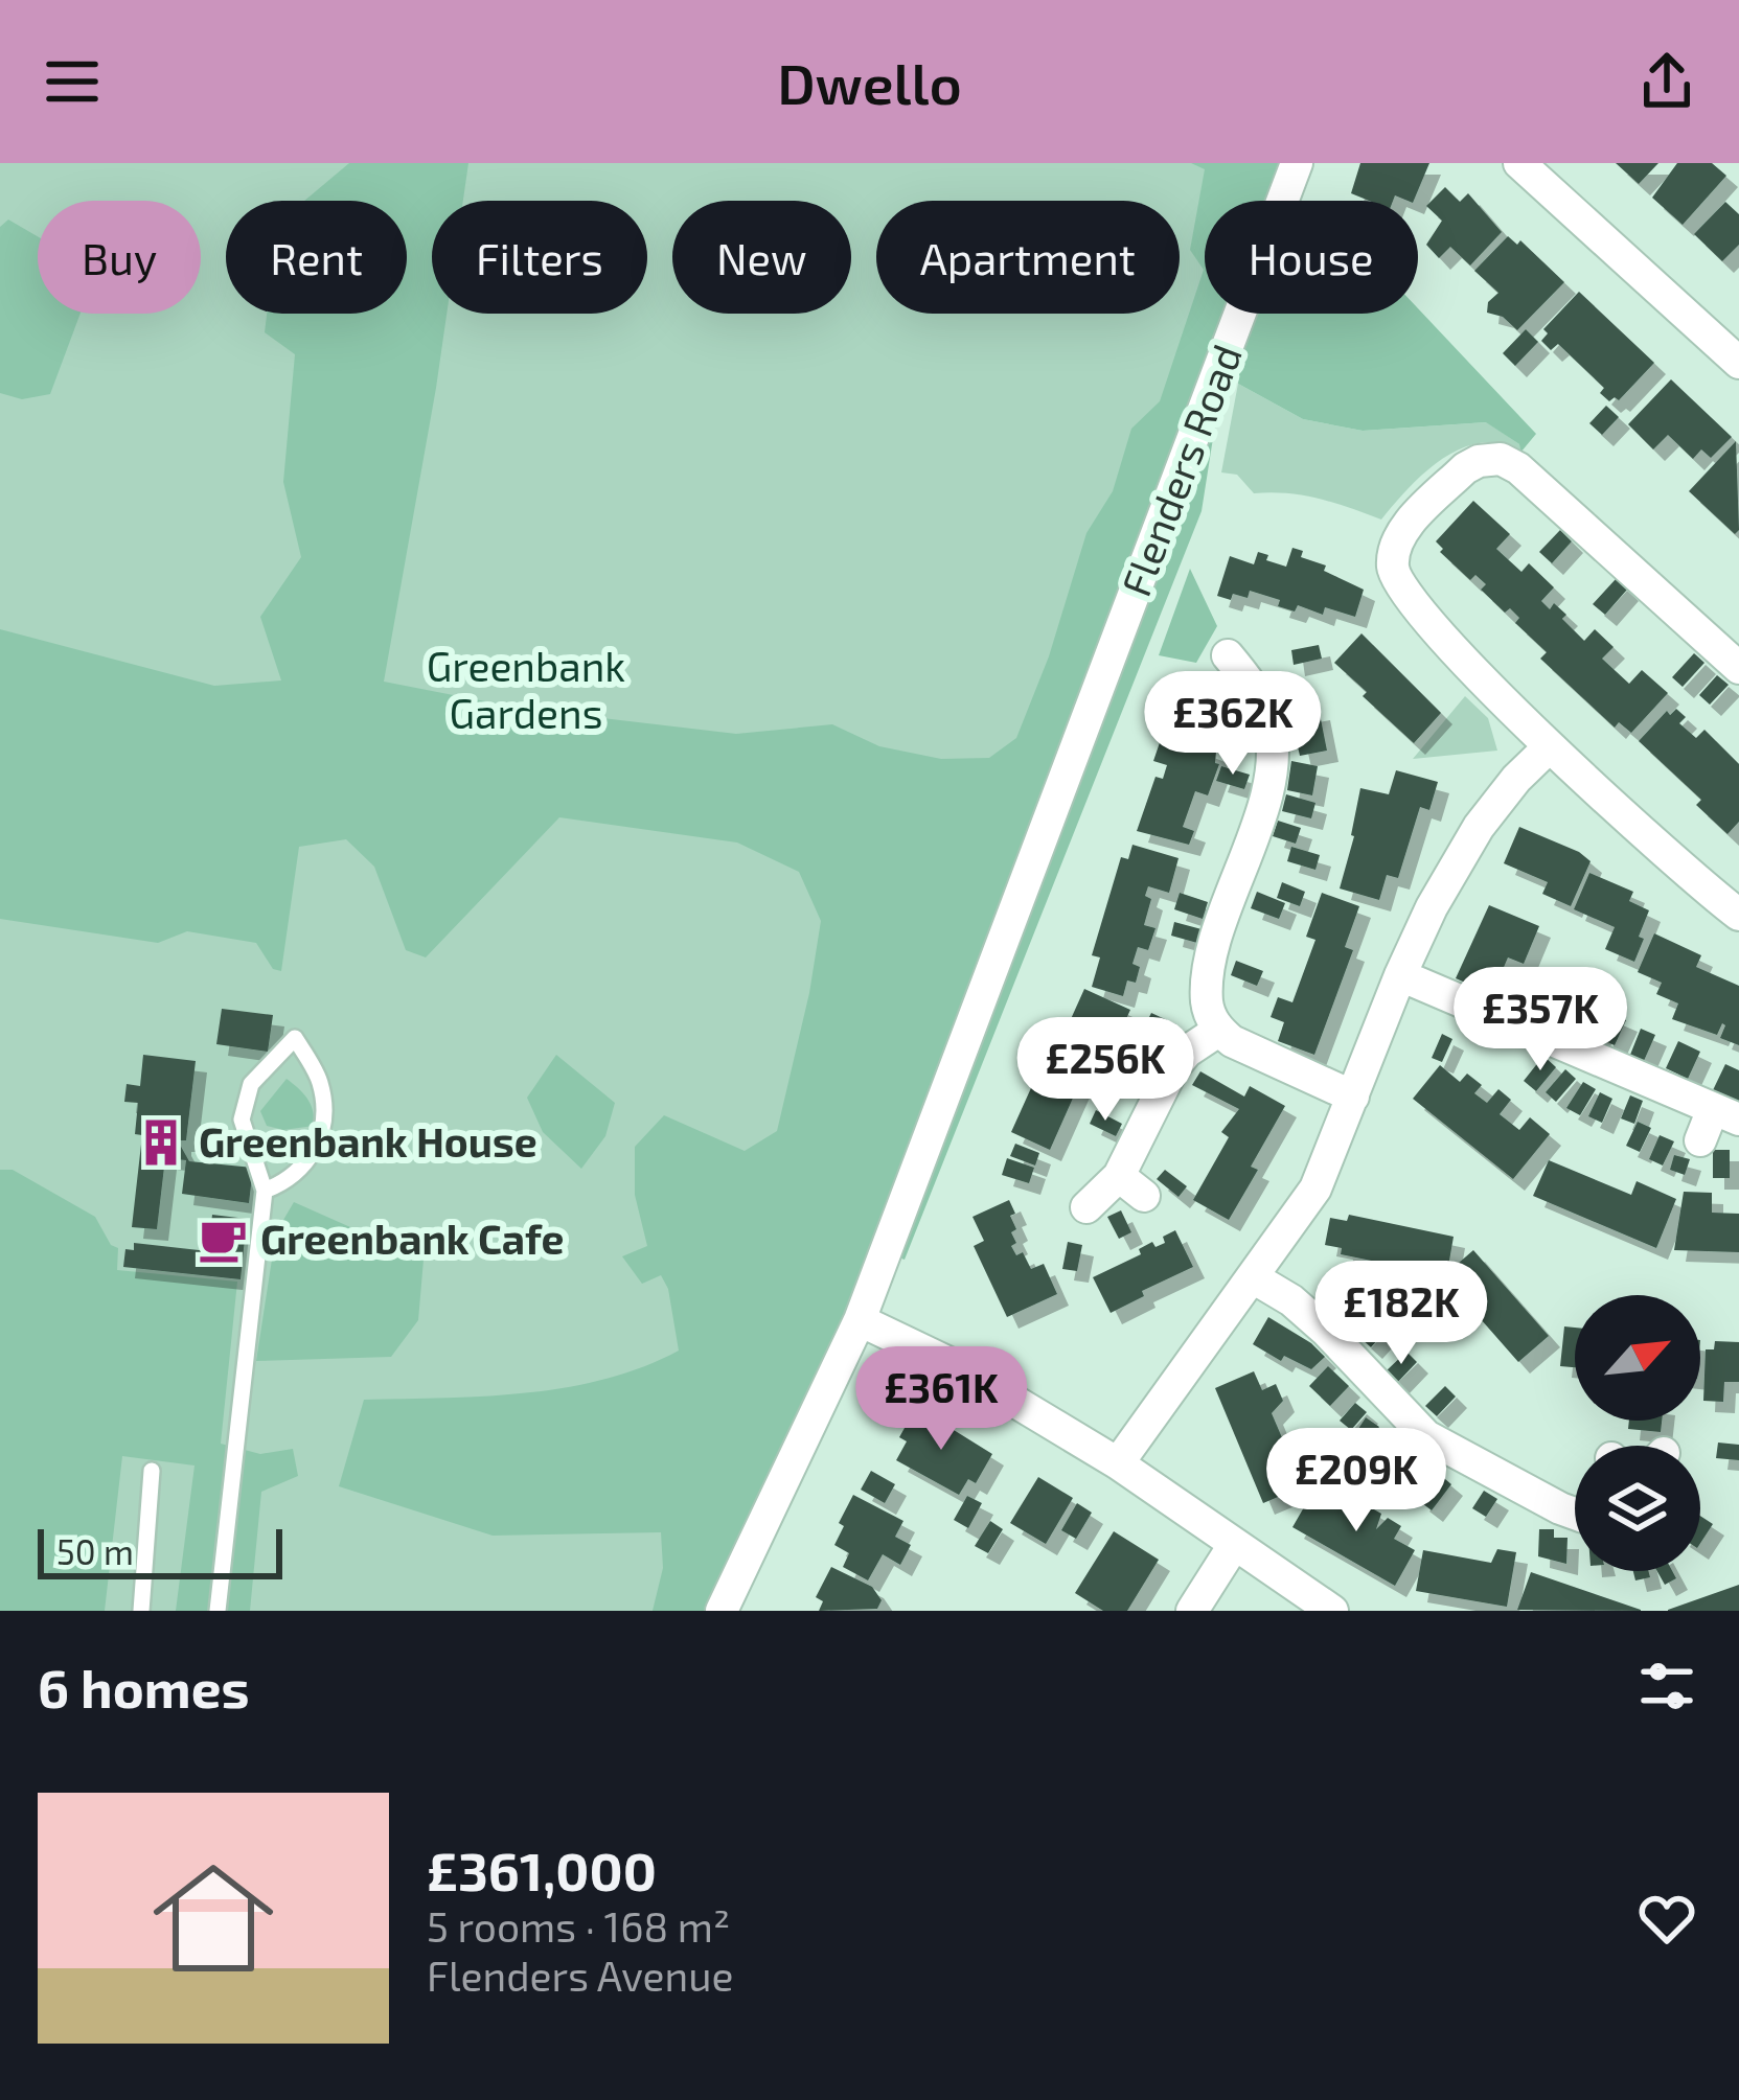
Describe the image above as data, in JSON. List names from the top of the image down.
{
  "streets": {
    "street": ["Flenders Road"]
  },
  "parks": ["Greenbank Gardens"],
  "places": {
    "building": ["Greenbank House"],
    "cafe": ["Greenbank Cafe"]
  },
  "scale_bar": "50 m",
  "north": "top right",
  "page": {
    "header": "Dwello",
    "chip": [
      "Buy",
      "Rent",
      "Filters",
      "New",
      "Apartment",
      "House"
    ],
    "price": [
      "£362K",
      "£357K",
      "£256K",
      "£182K",
      "£361K",
      "£209K"
    ],
    "scale": "50 m",
    "heading": "6 homes",
    "list": [
      {
        "name": "£361,000",
        "note": "5 rooms · 168 m² · Flenders Avenue"
      }
    ]
  }
}
